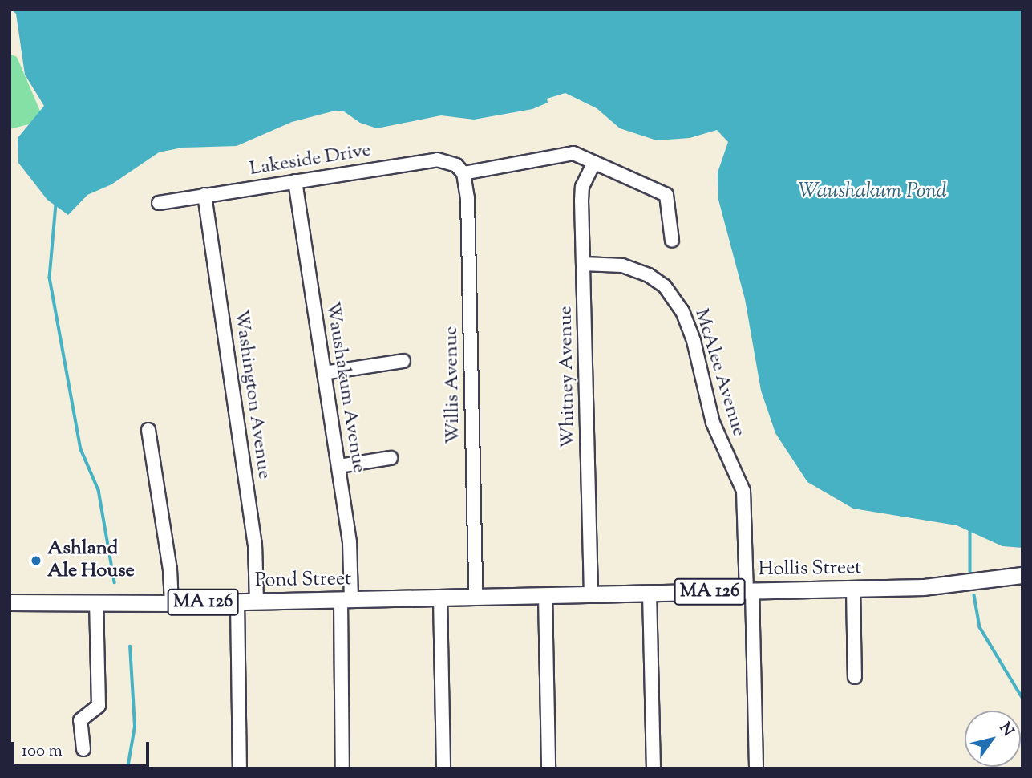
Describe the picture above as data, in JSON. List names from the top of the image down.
{
  "streets": {
    "main road": ["Hollis Street", "Pond Street", "MA 126"],
    "street": [
      "Lakeside Drive",
      "McAlee Avenue",
      "Whitney Avenue",
      "Willis Avenue",
      "Waushakum Avenue",
      "Washington Avenue"
    ]
  },
  "crossings": [
    ["Lakeside Drive", "Willis Avenue"],
    ["Lakeside Drive", "Waushakum Avenue"],
    ["Lakeside Drive", "Washington Avenue"],
    ["McAlee Avenue", "Whitney Avenue"],
    ["McAlee Avenue", "Hollis Street"],
    ["Whitney Avenue", "Hollis Street"],
    ["Willis Avenue", "Hollis Street"],
    ["Waushakum Avenue", "Pond Street"],
    ["Washington Avenue", "Pond Street"],
    ["Hollis Street", "Pond Street"]
  ],
  "water": ["Waushakum Pond"],
  "places": ["Ashland Ale House"],
  "scale_bar": "100 m",
  "north": "top right"
}
